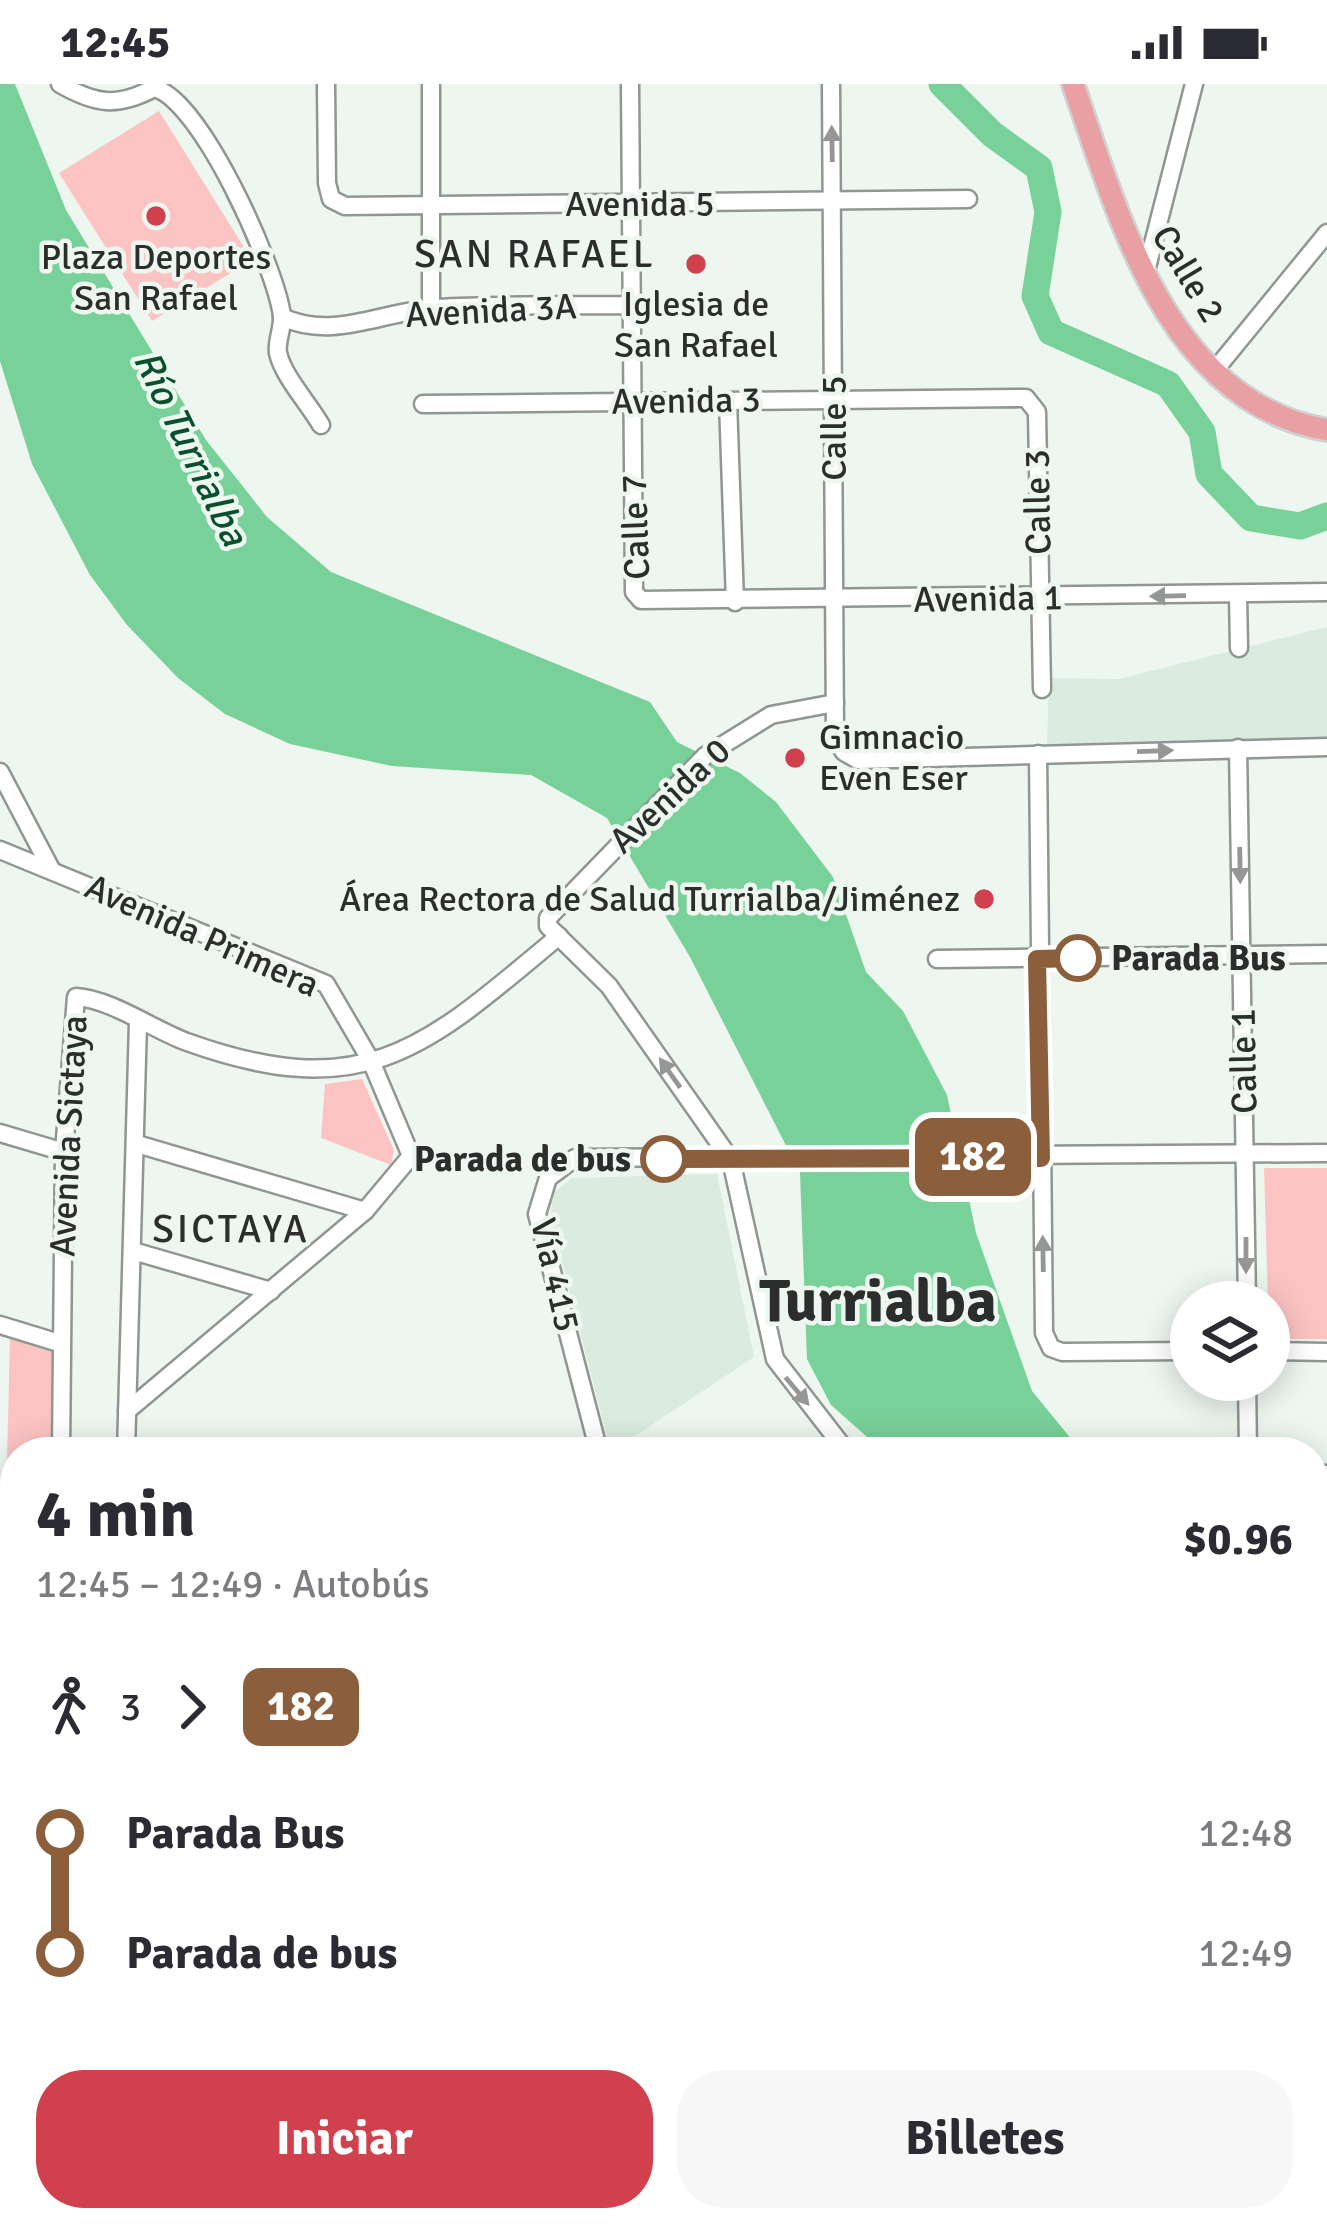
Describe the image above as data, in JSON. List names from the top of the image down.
{
  "streets": {
    "main road": ["Calle 2"],
    "street": [
      "Avenida 5",
      "Avenida 3A",
      "Avenida 3",
      "Calle 5",
      "Calle 3",
      "Calle 7",
      "Avenida 1",
      "Avenida 0",
      "Avenida Primera",
      "Calle 1",
      "Avenida Sictaya",
      "Vía 415"
    ]
  },
  "crossings": [
    ["Avenida 5", "Calle 5"],
    ["Avenida 5", "Calle 7"],
    ["Avenida 3A", "Calle 7"],
    ["Avenida 3", "Calle 5"],
    ["Avenida 3", "Calle 3"],
    ["Avenida 3", "Calle 7"],
    ["Calle 5", "Avenida 1"],
    ["Calle 5", "Avenida 0"],
    ["Calle 3", "Avenida 1"],
    ["Calle 7", "Avenida 1"],
    ["Avenida 0", "Avenida Sictaya"],
    ["Avenida Primera", "Avenida Sictaya"],
    ["Calle 1", "Vía 415"]
  ],
  "one_way": ["Calle 1"],
  "districts": ["SAN RAFAEL", "SICTAYA", "Turrialba"],
  "water": ["Río Turrialba"],
  "places": [
    "Plaza Deportes San Rafael",
    "Iglesia de San Rafael",
    "Gimnacio Even Eser",
    "Área Rectora de Salud Turrialba/Jiménez",
    "Parada Bus",
    "Parada de bus"
  ],
  "lines": ["bus line 182"],
  "page": {
    "status": "12:45",
    "on_map": "182",
    "heading": ["4 min", "12:45 – 12:49 · Autobús", "$0.96"],
    "legs": ["3", "182"],
    "list": [
      {
        "name": "Parada Bus",
        "value": "12:48"
      },
      {
        "name": "Parada de bus",
        "value": "12:49"
      }
    ],
    "buttons": ["Iniciar", "Billetes"]
  }
}
